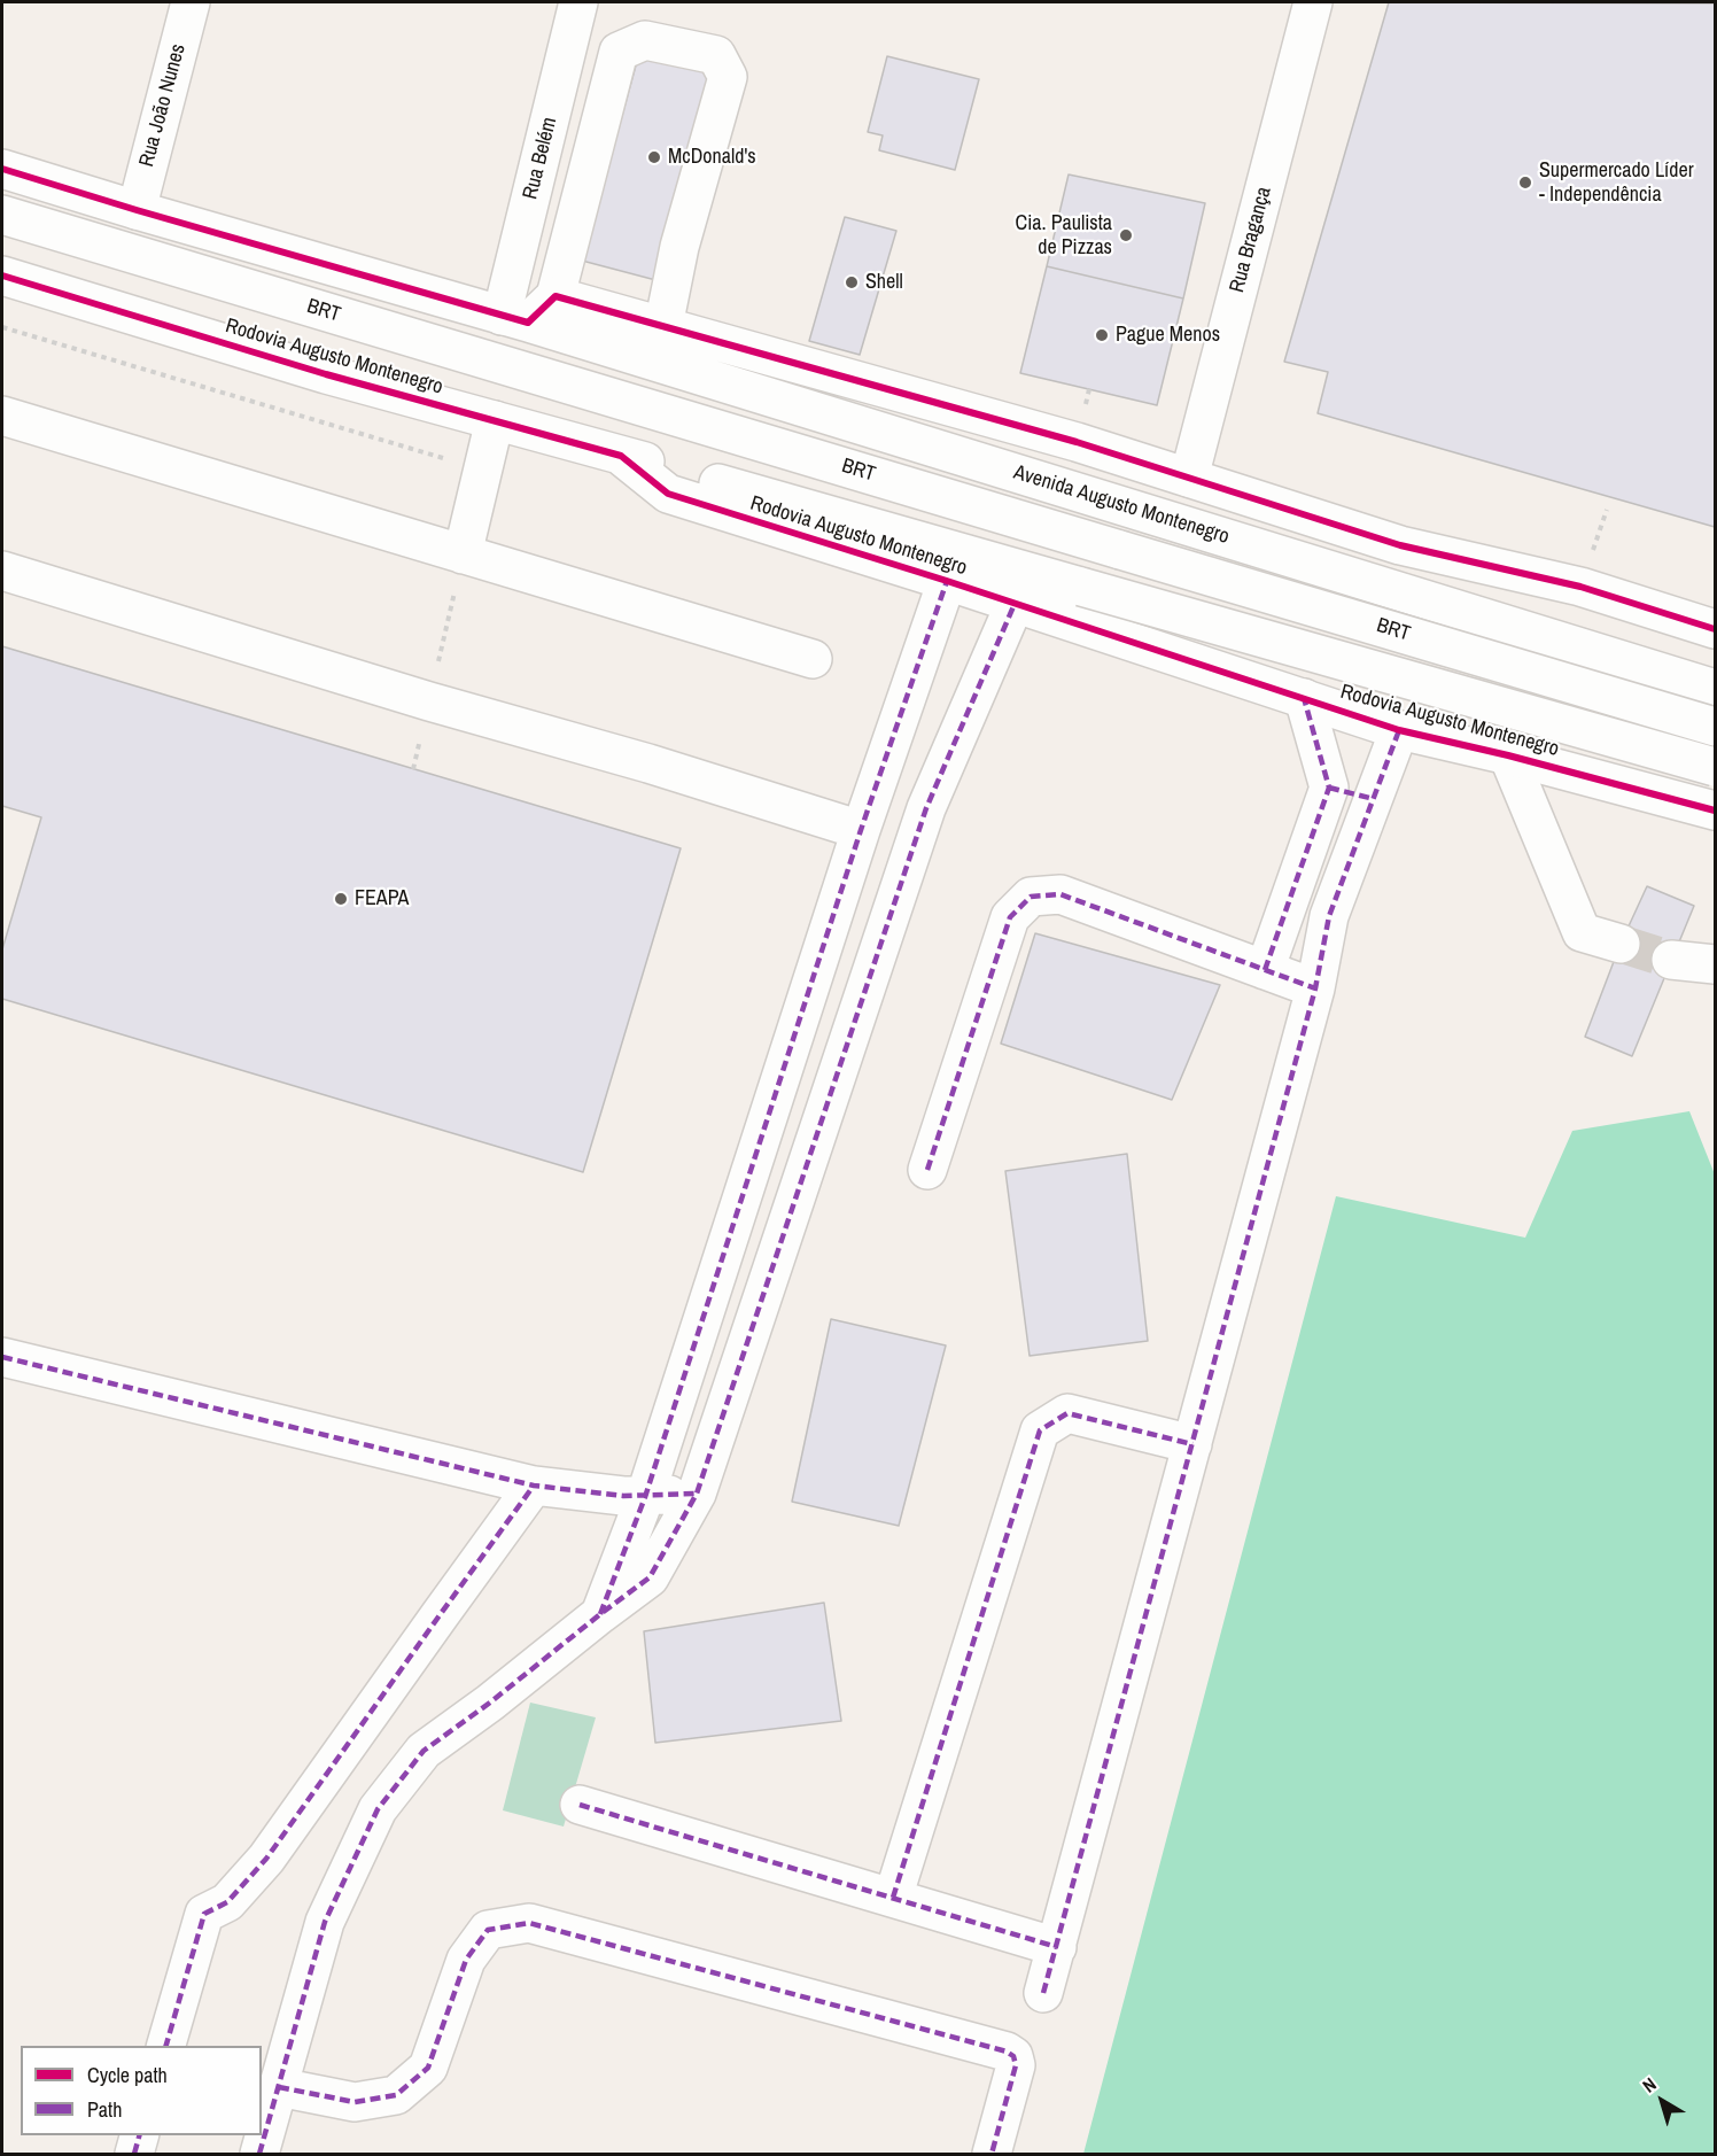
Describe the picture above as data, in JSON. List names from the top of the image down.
{
  "streets": {
    "street": [
      "Rua João Nunes",
      "Rua Belém",
      "Rua Bragança",
      "BRT",
      "Rodovia Augusto Montenegro",
      "Avenida Augusto Montenegro"
    ]
  },
  "crossings": [
    ["Rua Belém", "Avenida Augusto Montenegro"]
  ],
  "places": [
    "McDonald's",
    "Supermercado Líder - Independência",
    "Cia. Paulista de Pizzas",
    "Shell",
    "Pague Menos",
    "FEAPA"
  ],
  "legend": ["Cycle path", "Path"],
  "north": "top left"
}
